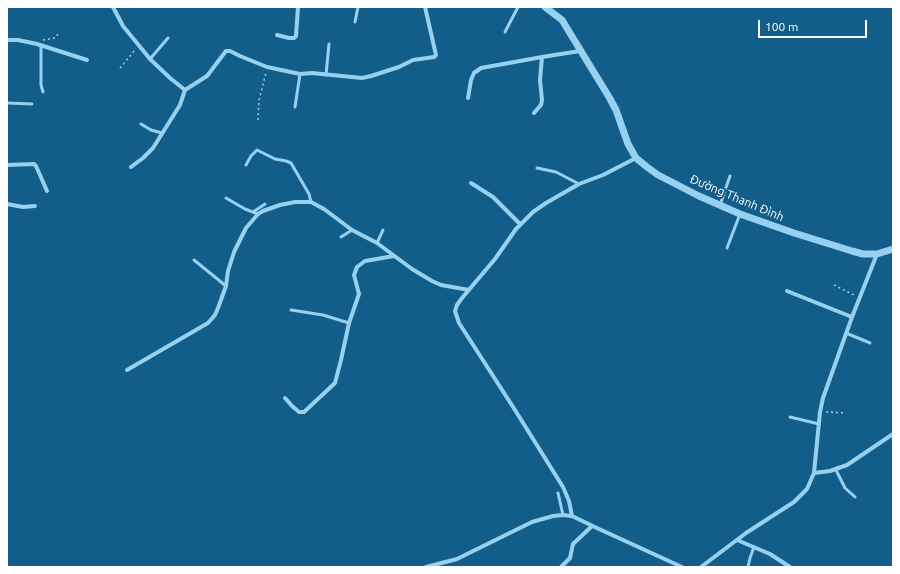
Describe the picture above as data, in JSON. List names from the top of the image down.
{
  "streets": {
    "street": ["Đường Thanh Đình"]
  },
  "scale_bar": "100 m"
}
